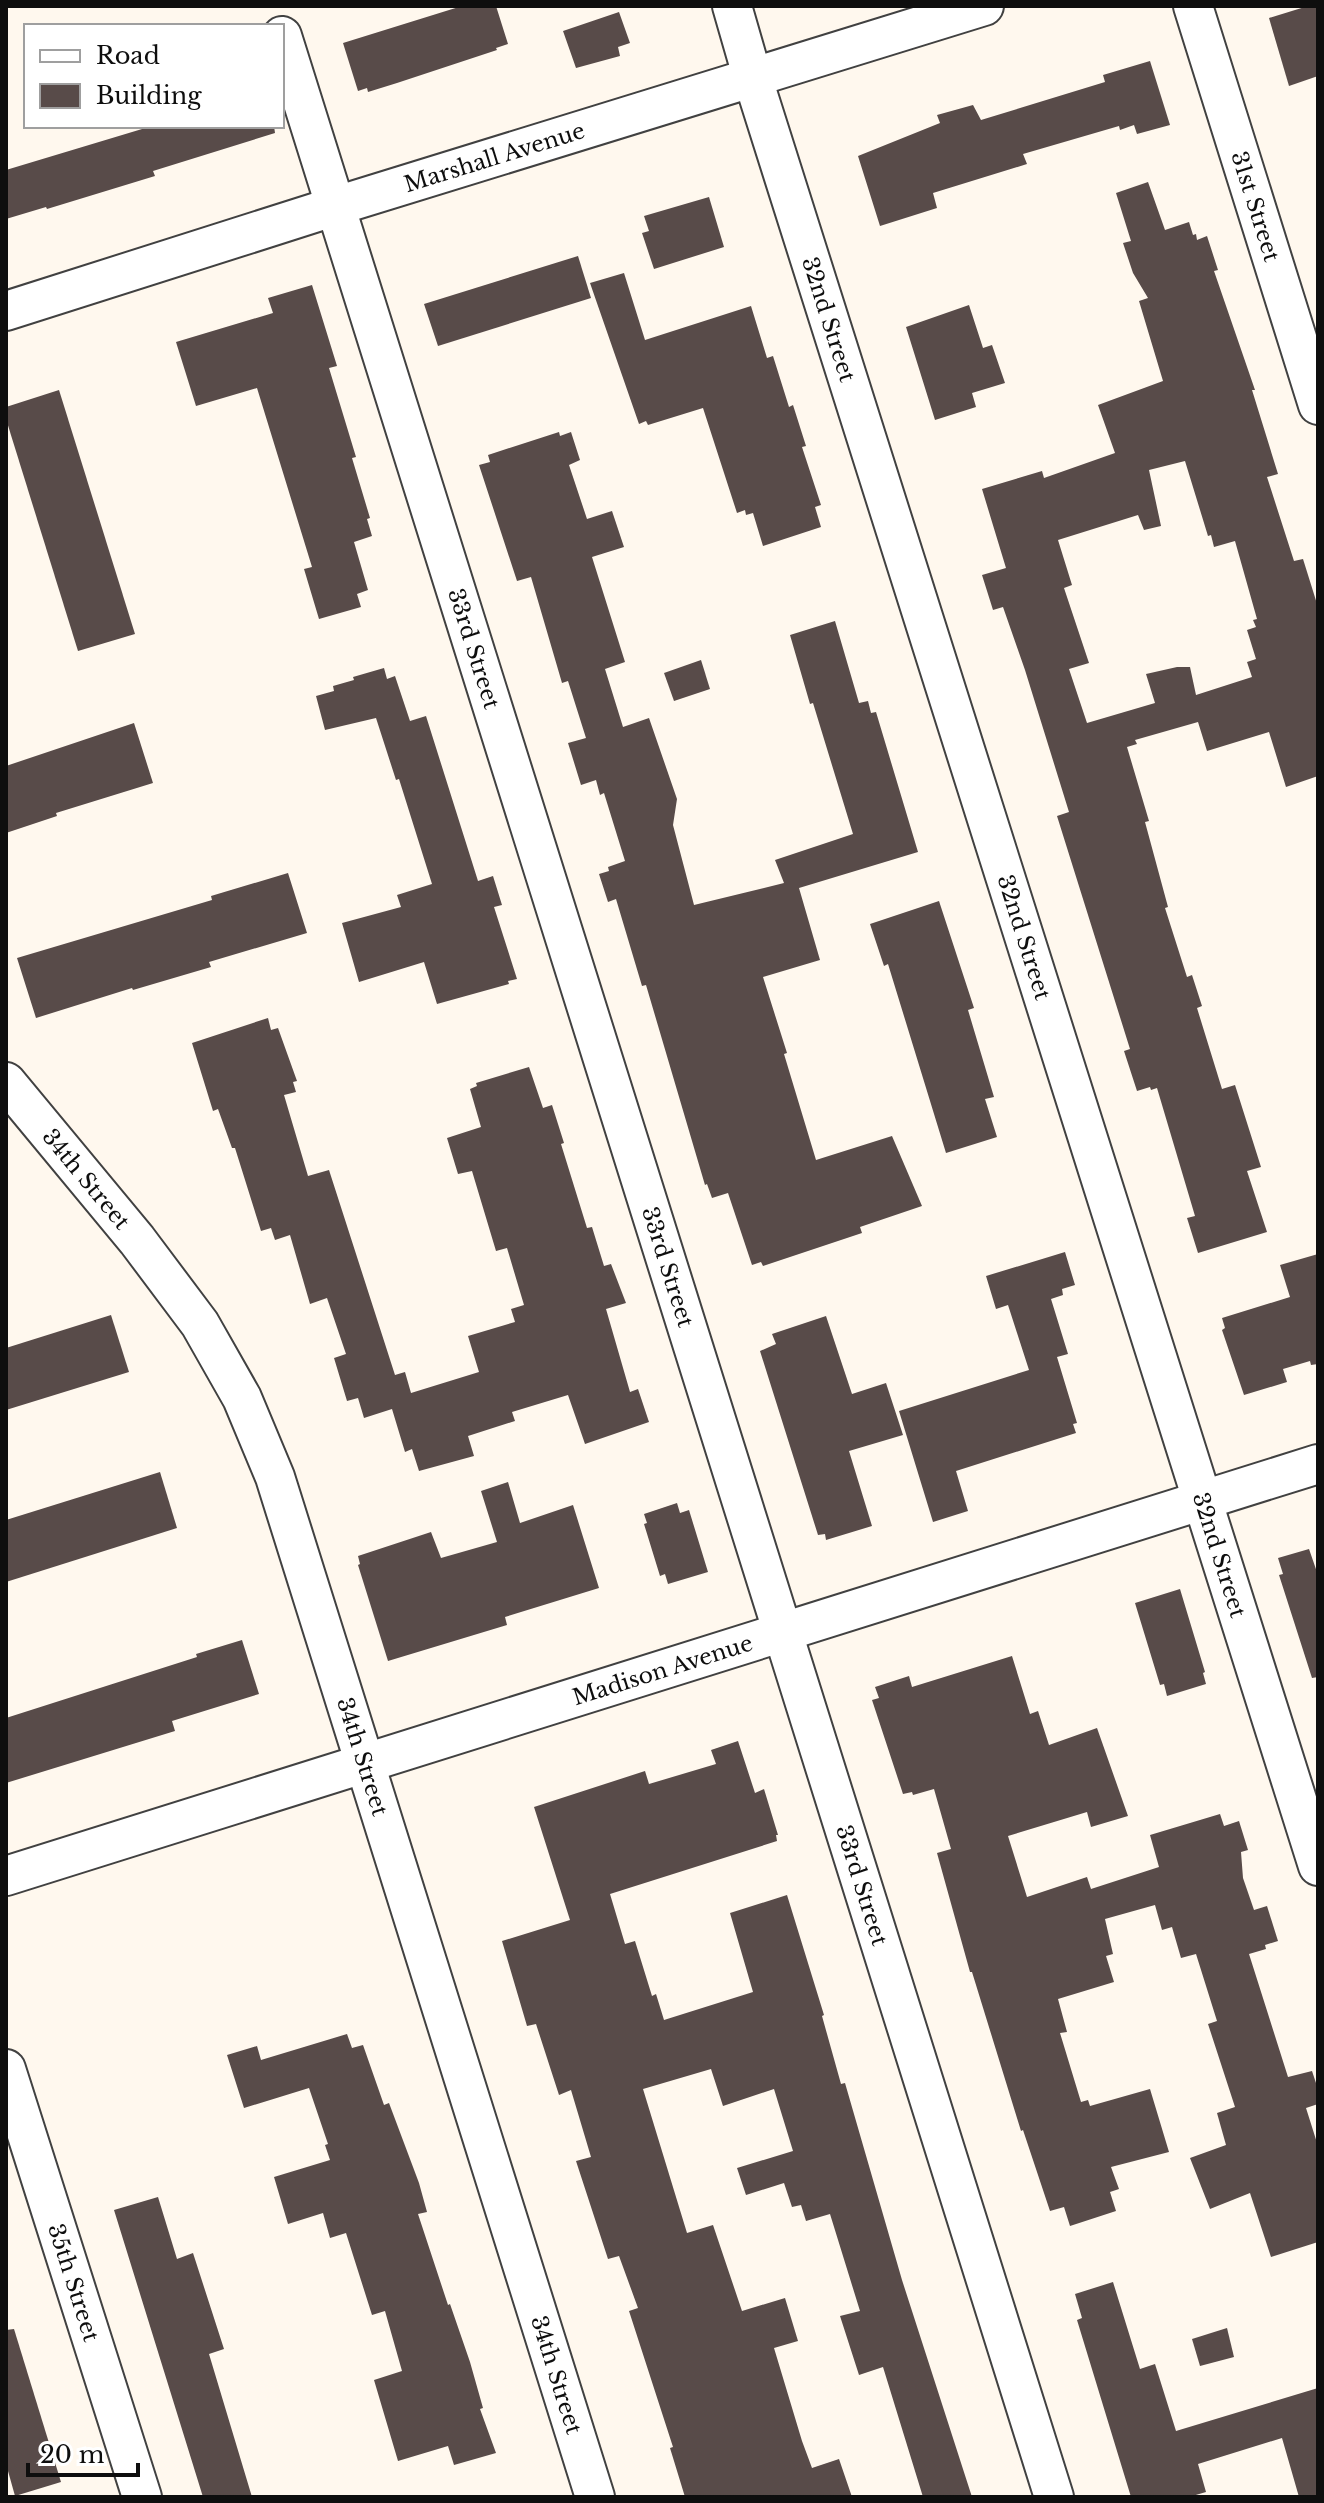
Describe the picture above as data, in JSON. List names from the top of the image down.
{
  "streets": {
    "street": [
      "Marshall Avenue",
      "31st Street",
      "32nd Street",
      "33rd Street",
      "34th Street",
      "Madison Avenue",
      "35th Street"
    ]
  },
  "crossings": [
    ["Marshall Avenue", "32nd Street"],
    ["Marshall Avenue", "33rd Street"],
    ["32nd Street", "Madison Avenue"],
    ["33rd Street", "Madison Avenue"],
    ["34th Street", "Madison Avenue"]
  ],
  "legend": ["Road", "Building"],
  "scale_bar": "20 m"
}
